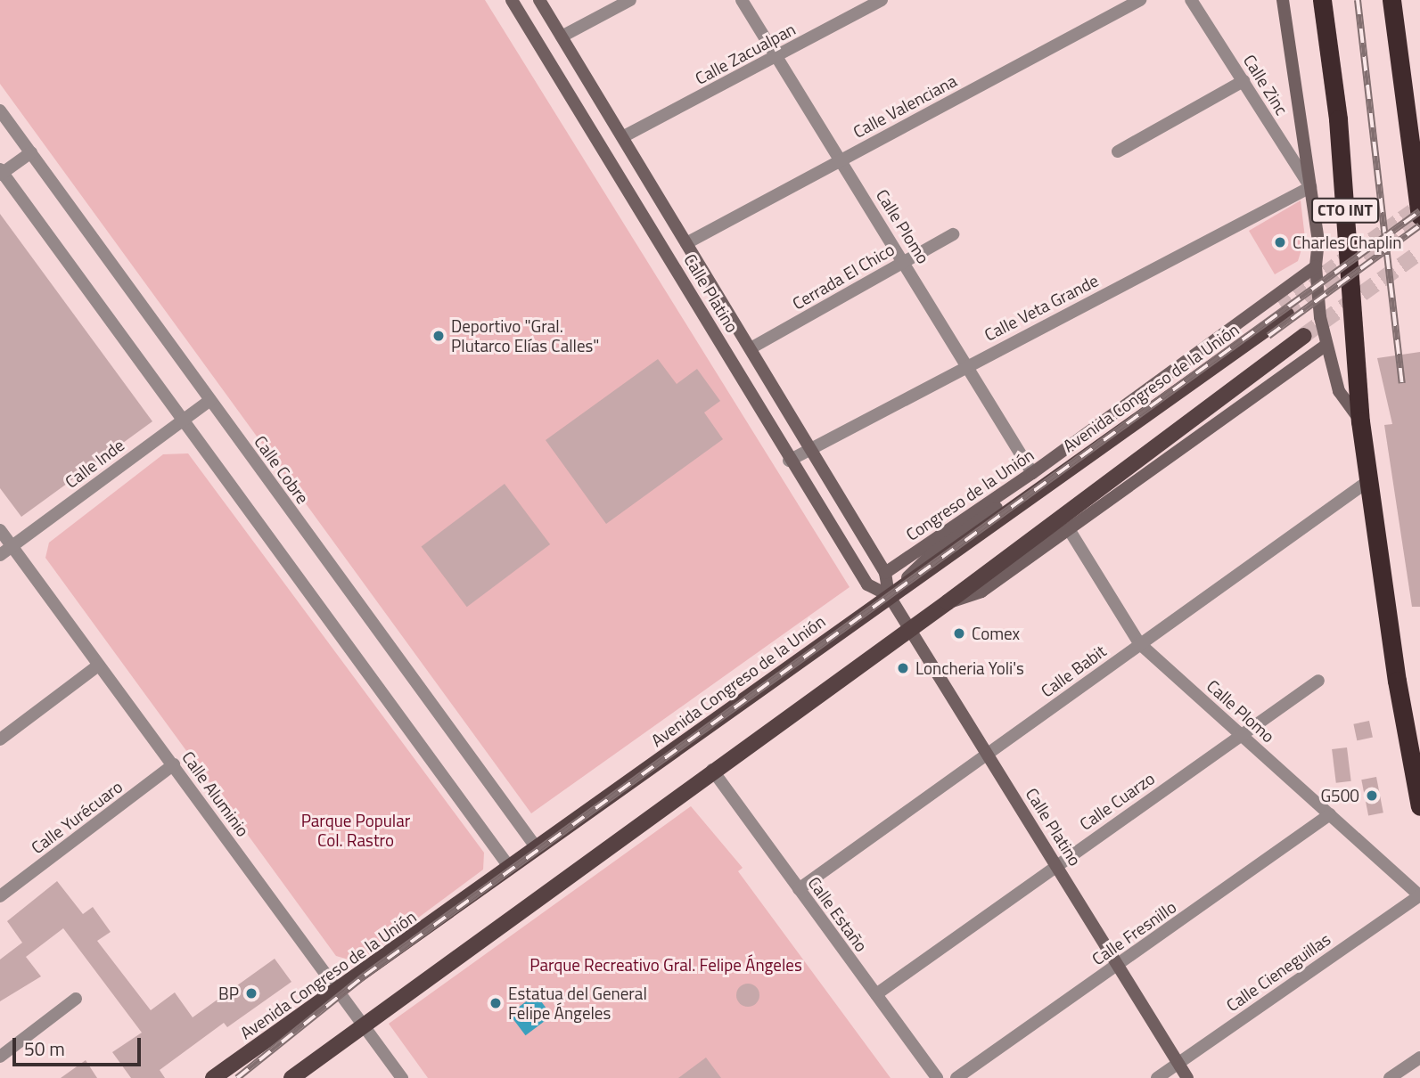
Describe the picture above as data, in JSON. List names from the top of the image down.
{
  "streets": {
    "highway": ["CTO INT"],
    "main road": ["Avenida Congreso de la Unión"],
    "street": [
      "Calle Zacualpan",
      "Calle Zinc",
      "Calle Valenciana",
      "Calle Plomo",
      "Cerrada El Chico",
      "Calle Platino",
      "Calle Veta Grande",
      "Calle Inde",
      "Calle Cobre",
      "Congreso de la Unión",
      "Calle Babit",
      "Calle Aluminio",
      "Calle Cuarzo",
      "Calle Yurécuaro",
      "Calle Estaño",
      "Calle Fresnillo",
      "Calle Cieneguillas"
    ]
  },
  "crossings": [
    ["Calle Zacualpan", "Calle Plomo"],
    ["Calle Zacualpan", "Calle Platino"],
    ["Calle Zinc", "CTO INT"],
    ["Calle Zinc", "Calle Veta Grande"],
    ["Calle Valenciana", "Calle Plomo"],
    ["Calle Valenciana", "Calle Platino"],
    ["CTO INT", "Calle Veta Grande"],
    ["CTO INT", "Congreso de la Unión"],
    ["CTO INT", "Calle Babit"],
    ["Calle Plomo", "Cerrada El Chico"],
    ["Calle Plomo", "Calle Veta Grande"],
    ["Calle Plomo", "Congreso de la Unión"],
    ["Calle Plomo", "Calle Babit"],
    ["Calle Plomo", "Calle Cuarzo"],
    ["Calle Plomo", "Calle Fresnillo"],
    ["Calle Plomo", "Calle Cieneguillas"],
    ["Cerrada El Chico", "Calle Platino"],
    ["Calle Platino", "Calle Veta Grande"],
    ["Calle Platino", "Avenida Congreso de la Unión"],
    ["Calle Platino", "Congreso de la Unión"],
    ["Calle Platino", "Calle Babit"],
    ["Calle Platino", "Calle Cuarzo"],
    ["Calle Platino", "Calle Fresnillo"],
    ["Calle Platino", "Calle Cieneguillas"],
    ["Avenida Congreso de la Unión", "Calle Cobre"],
    ["Avenida Congreso de la Unión", "Calle Aluminio"],
    ["Calle Inde", "Calle Cobre"],
    ["Calle Inde", "Calle Aluminio"],
    ["Calle Babit", "Calle Estaño"],
    ["Calle Aluminio", "Calle Yurécuaro"],
    ["Calle Cuarzo", "Calle Estaño"]
  ],
  "parks": ["Parque Popular Col. Rastro", "Parque Recreativo Gral. Felipe Ángeles"],
  "places": [
    "Charles Chaplin",
    "Deportivo \"Gral. Plutarco Elías Calles\"",
    "Comex",
    "Loncheria Yoli's",
    "G500",
    "BP",
    "Estatua del General Felipe Ángeles"
  ],
  "scale_bar": "50 m"
}
